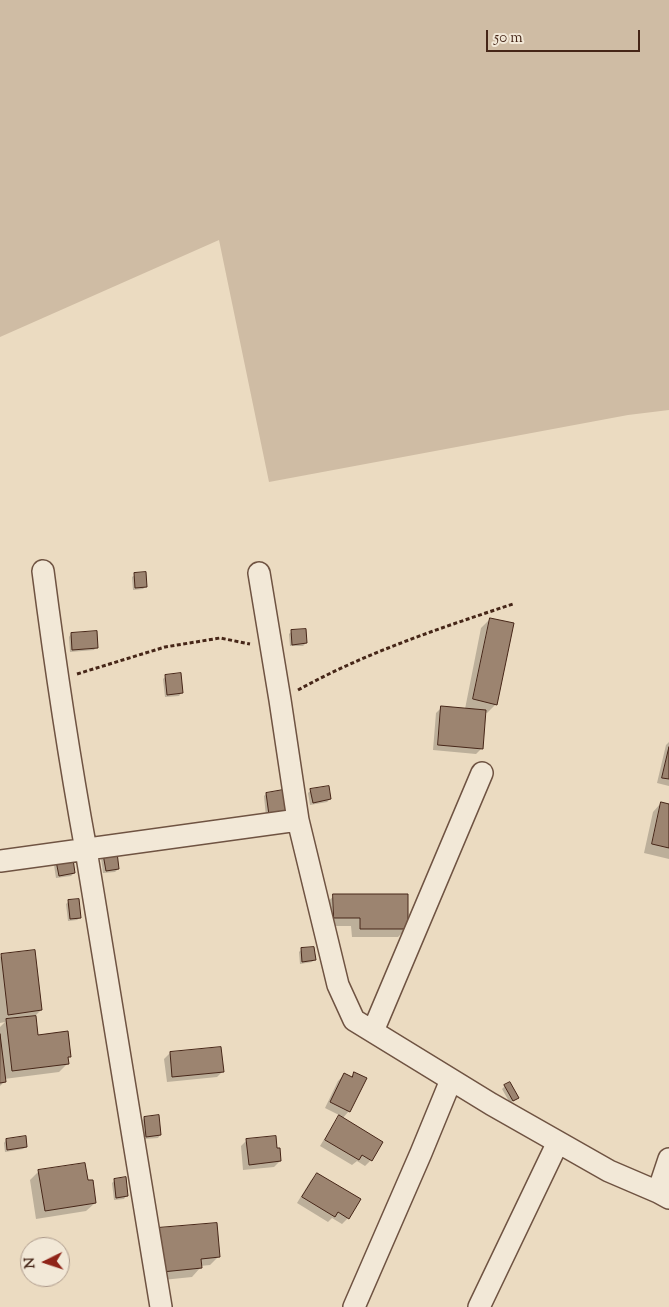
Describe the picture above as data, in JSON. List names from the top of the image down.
{
  "scale_bar": "50 m",
  "north": "left"
}
